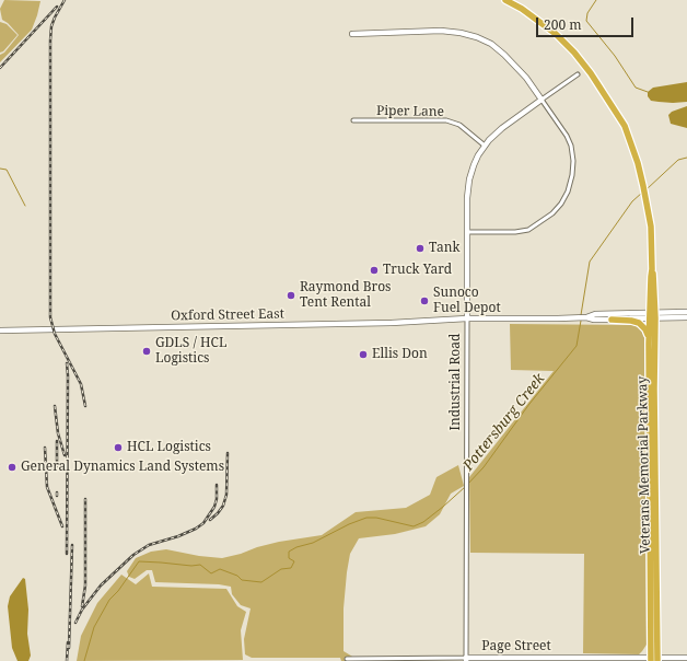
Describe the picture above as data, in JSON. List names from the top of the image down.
{
  "streets": {
    "highway": ["Veterans Memorial Parkway"],
    "main road": ["Oxford Street East", "Industrial Road", "Page Street"],
    "street": ["Piper Lane"]
  },
  "crossings": [
    ["Piper Lane", "Industrial Road"],
    ["Oxford Street East", "Industrial Road"],
    ["Oxford Street East", "Veterans Memorial Parkway"],
    ["Industrial Road", "Page Street"],
    ["Veterans Memorial Parkway", "Page Street"]
  ],
  "water": ["Pottersburg Creek"],
  "places": [
    "Tank",
    "Truck Yard",
    "Raymond Bros Tent Rental",
    "Sunoco Fuel Depot",
    "GDLS / HCL Logistics",
    "Ellis Don",
    "HCL Logistics",
    "General Dynamics Land Systems"
  ],
  "scale_bar": "200 m"
}
